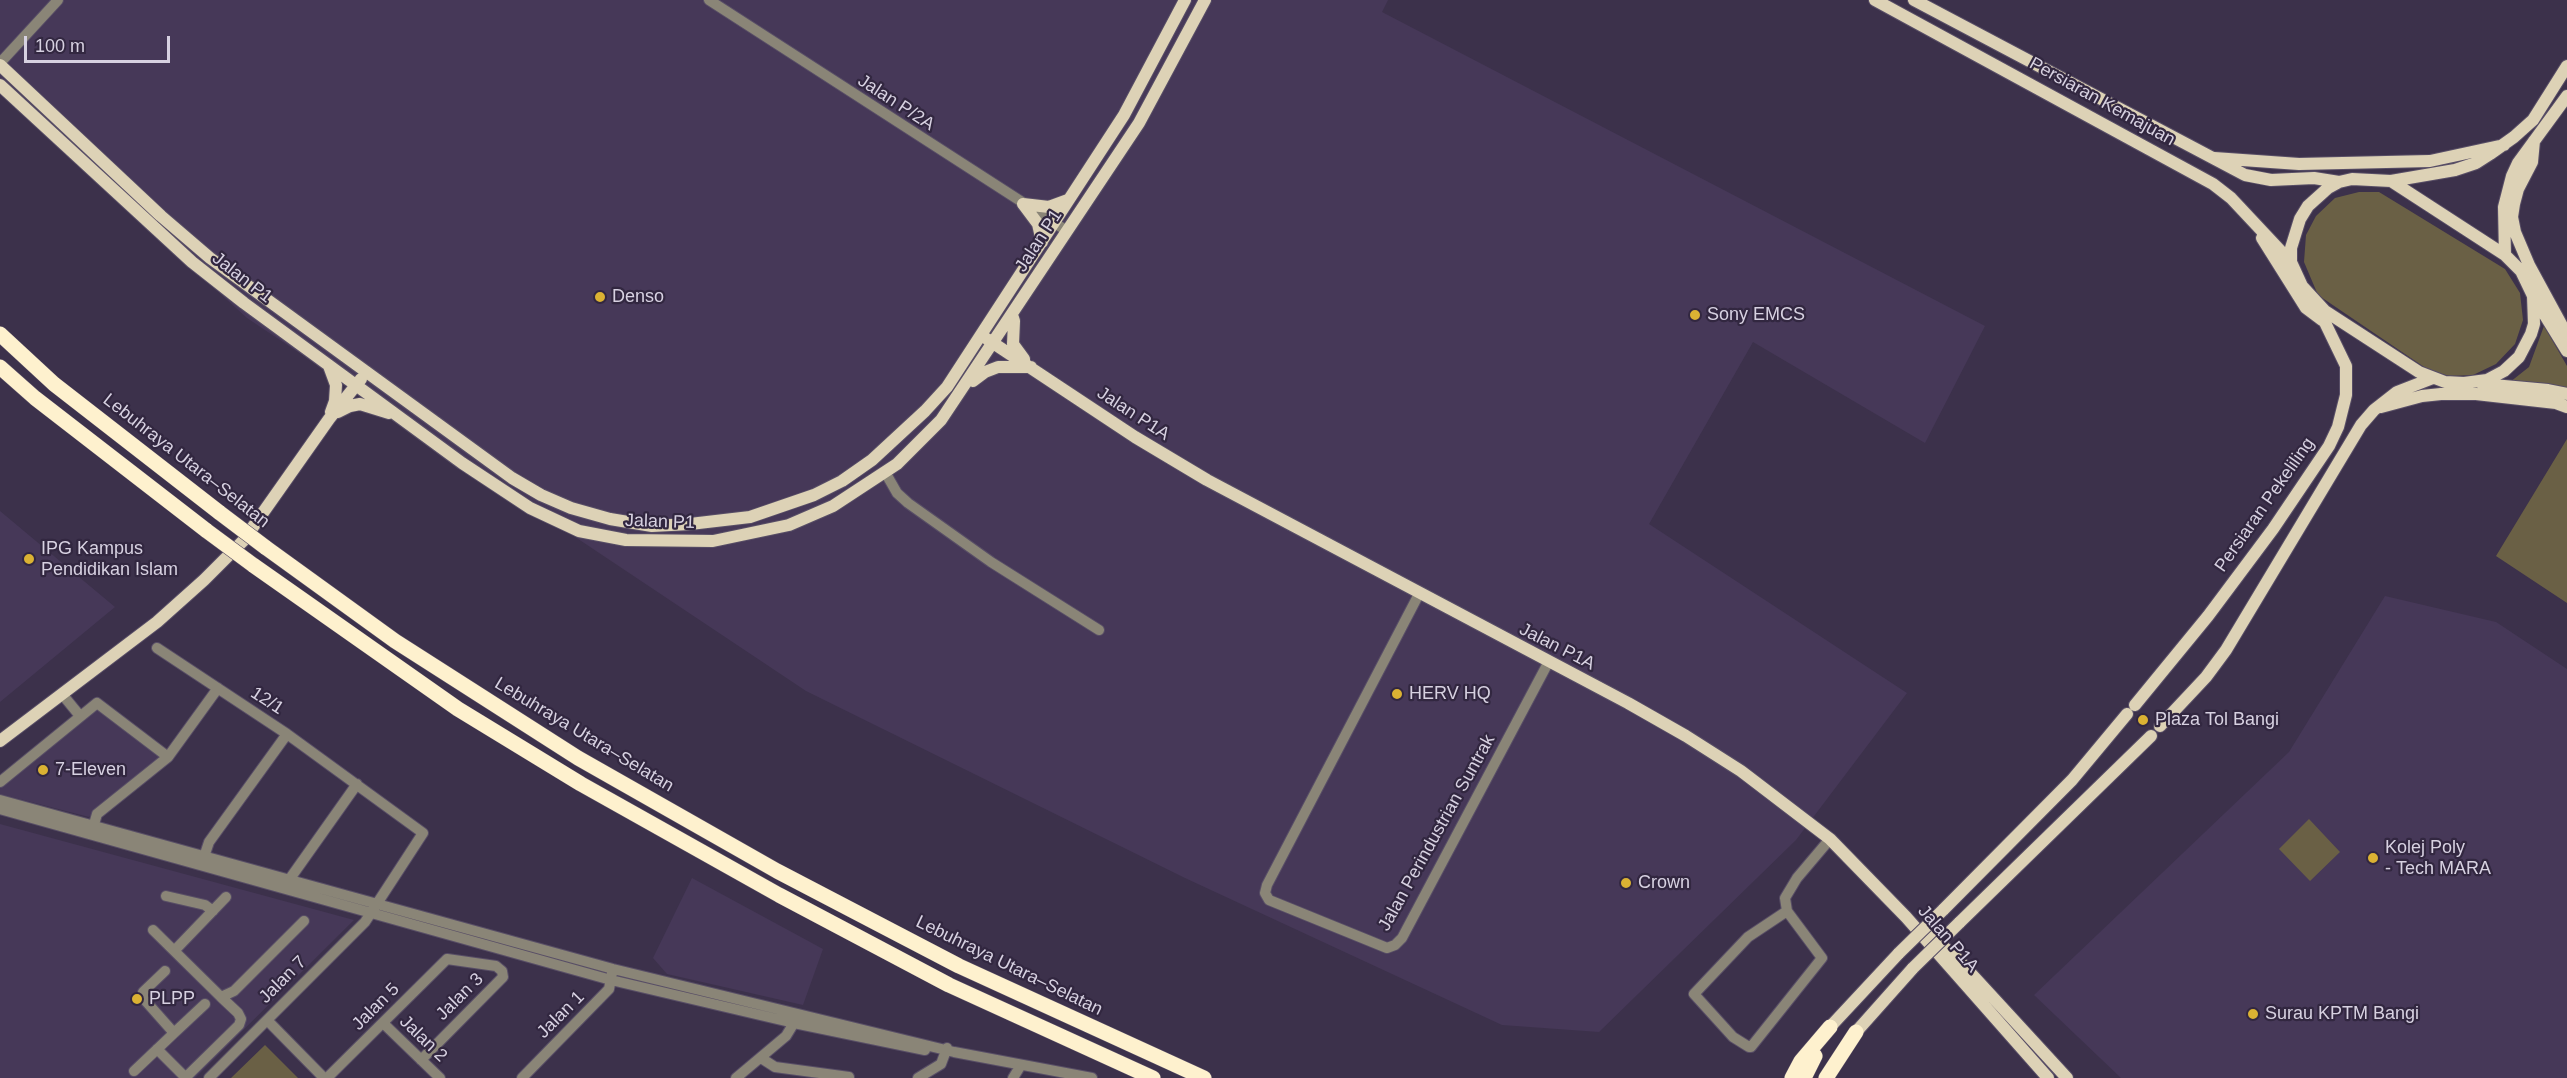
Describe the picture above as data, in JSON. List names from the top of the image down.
{
  "streets": {
    "highway": ["Lebuhraya Utara–Selatan"],
    "main road": [
      "Persiaran Kemajuan",
      "Jalan P1",
      "Jalan P1A",
      "Persiaran Pekeliling"
    ],
    "street": [
      "Jalan P/2A",
      "12/1",
      "Jalan Perindustrian Suntrak",
      "Jalan 7",
      "Jalan 3",
      "Jalan 5",
      "Jalan 1",
      "Jalan 2"
    ]
  },
  "crossings": [
    ["Jalan P/2A", "Jalan P1"],
    ["Jalan P1", "Jalan P1A"],
    ["Jalan P1A", "Jalan Perindustrian Suntrak"],
    ["12/1", "Jalan 7"],
    ["Jalan 3", "Jalan 5"],
    ["Jalan 3", "Jalan 2"],
    ["Jalan 5", "Jalan 2"]
  ],
  "places": [
    "Denso",
    "Sony EMCS",
    "IPG Kampus Pendidikan Islam",
    "HERV HQ",
    "Plaza Tol Bangi",
    "7-Eleven",
    "Kolej Poly - Tech MARA",
    "Crown",
    "PLPP",
    "Surau KPTM Bangi"
  ],
  "scale_bar": "100 m"
}
